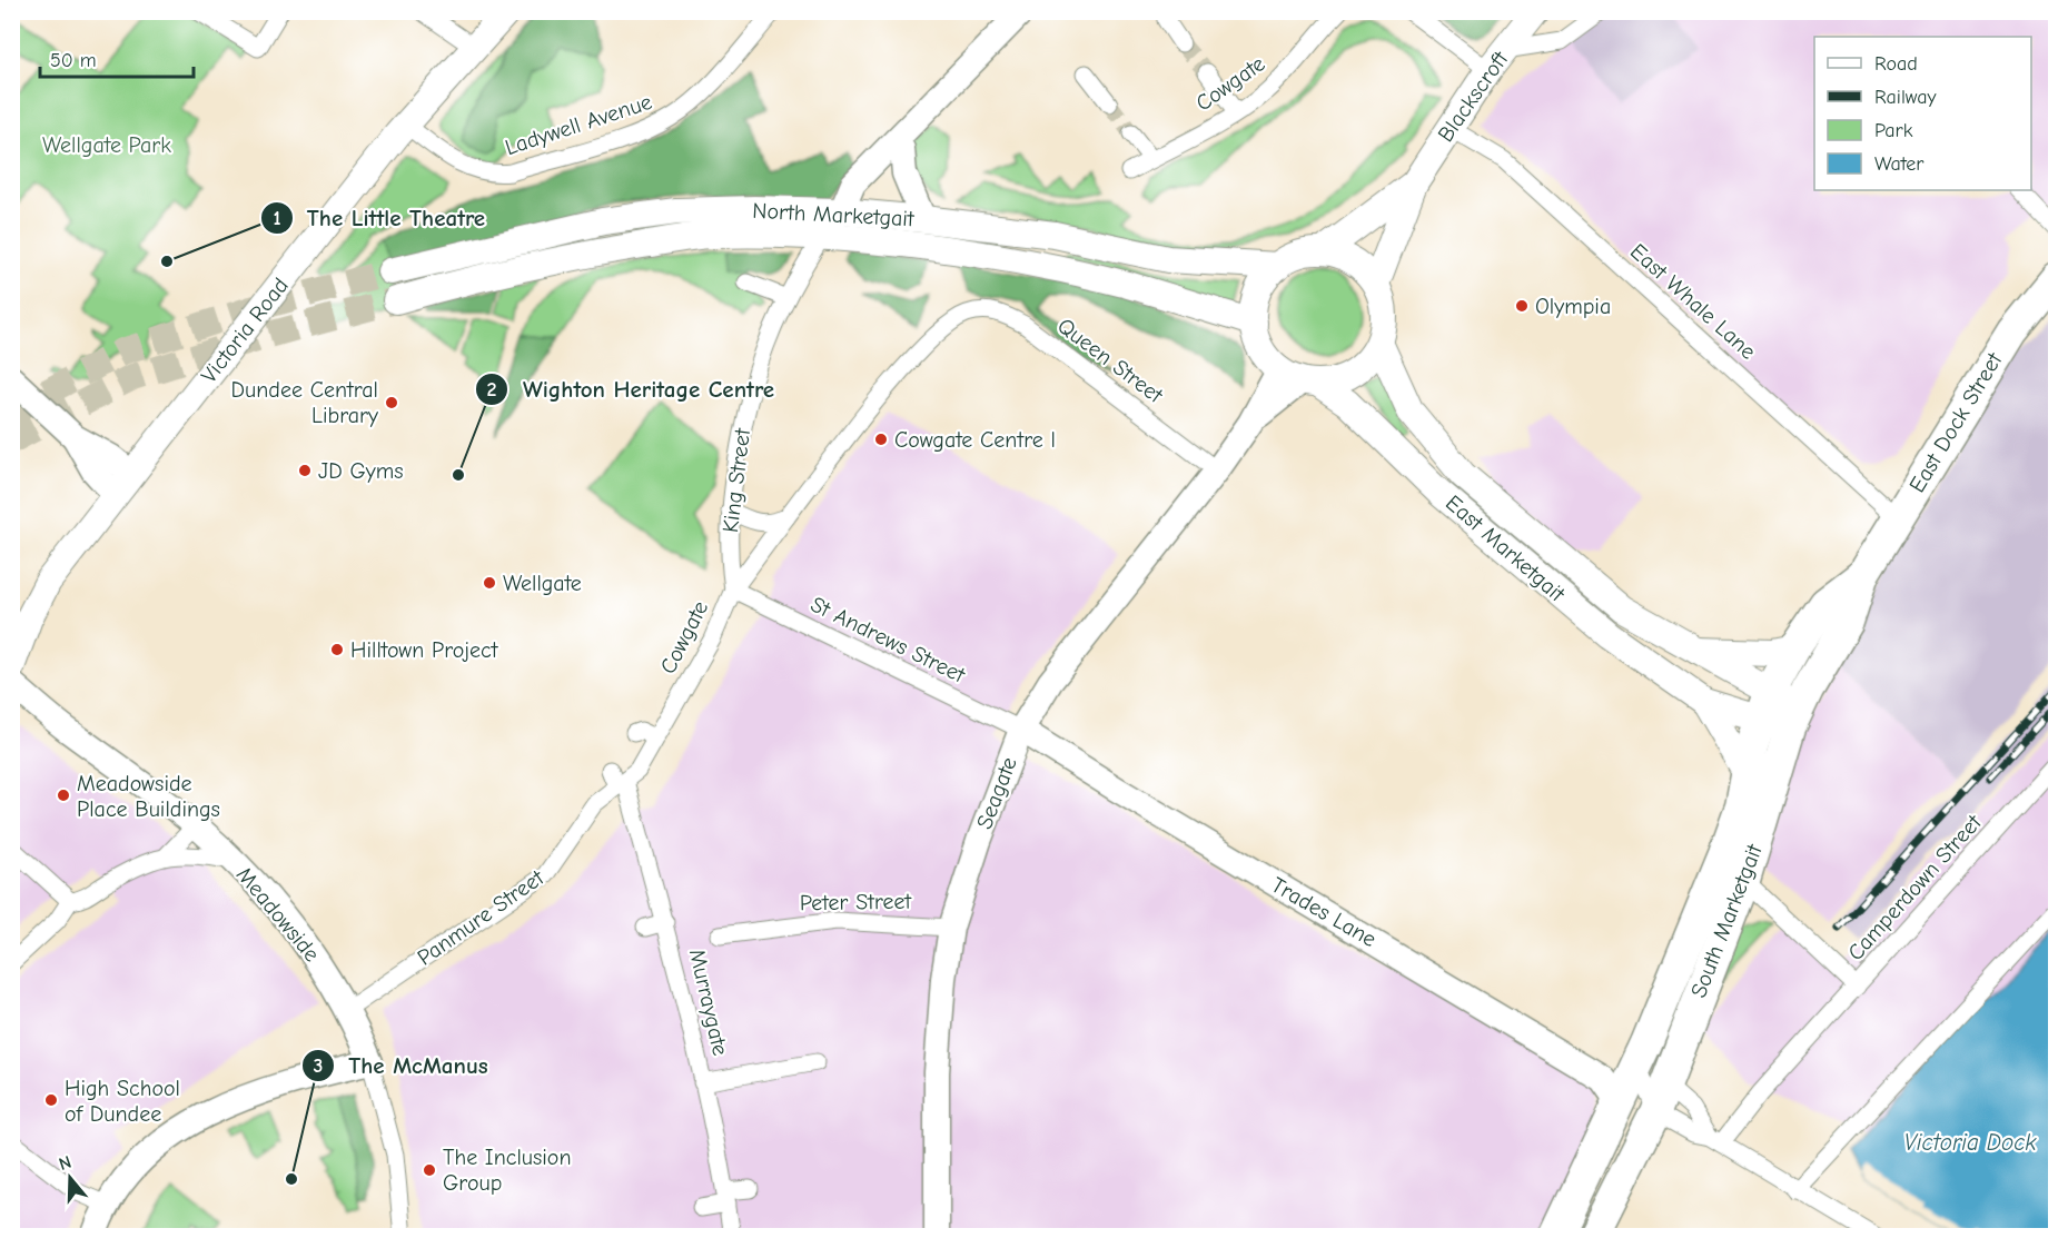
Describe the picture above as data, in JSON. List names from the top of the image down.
{
  "streets": {
    "highway": ["East Dock Street", "South Marketgait"],
    "main road": [
      "Blackscroft",
      "North Marketgait",
      "Victoria Road",
      "East Marketgait"
    ],
    "street": [
      "Cowgate",
      "Ladywell Avenue",
      "East Whale Lane",
      "Queen Street",
      "King Street",
      "St Andrews Street",
      "Seagate",
      "Camperdown Street",
      "Peter Street",
      "Trades Lane",
      "Meadowside",
      "Panmure Street",
      "Murraygate"
    ]
  },
  "crossings": [
    ["Cowgate", "Queen Street"],
    ["Cowgate", "King Street"],
    ["Cowgate", "St Andrews Street"],
    ["Cowgate", "Panmure Street"],
    ["Cowgate", "Murraygate"],
    ["Blackscroft", "North Marketgait"],
    ["Blackscroft", "East Whale Lane"],
    ["Blackscroft", "East Marketgait"],
    ["Blackscroft", "Seagate"],
    ["Ladywell Avenue", "Victoria Road"],
    ["North Marketgait", "King Street"],
    ["North Marketgait", "East Marketgait"],
    ["North Marketgait", "Seagate"],
    ["East Whale Lane", "East Dock Street"],
    ["Queen Street", "Seagate"],
    ["East Dock Street", "East Marketgait"],
    ["East Dock Street", "South Marketgait"],
    ["King Street", "St Andrews Street"],
    ["East Marketgait", "Seagate"],
    ["East Marketgait", "South Marketgait"],
    ["St Andrews Street", "Seagate"],
    ["St Andrews Street", "Trades Lane"],
    ["Seagate", "Peter Street"],
    ["Seagate", "Trades Lane"],
    ["Camperdown Street", "South Marketgait"],
    ["Trades Lane", "South Marketgait"],
    ["Meadowside", "Panmure Street"],
    ["Panmure Street", "Murraygate"]
  ],
  "water": ["Victoria Dock"],
  "parks": ["Wellgate Park"],
  "places": [
    "The Little Theatre",
    "Olympia",
    "Dundee Central Library",
    "Cowgate Centre l",
    "JD Gyms",
    "Wighton Heritage Centre",
    "Wellgate",
    "Hilltown Project",
    "Meadowside Place Buildings",
    "High School of Dundee",
    "The Inclusion Group",
    "The McManus"
  ],
  "legend": [
    "Road",
    "Railway",
    "Park",
    "Water"
  ],
  "scale_bar": "50 m",
  "north": "top"
}
